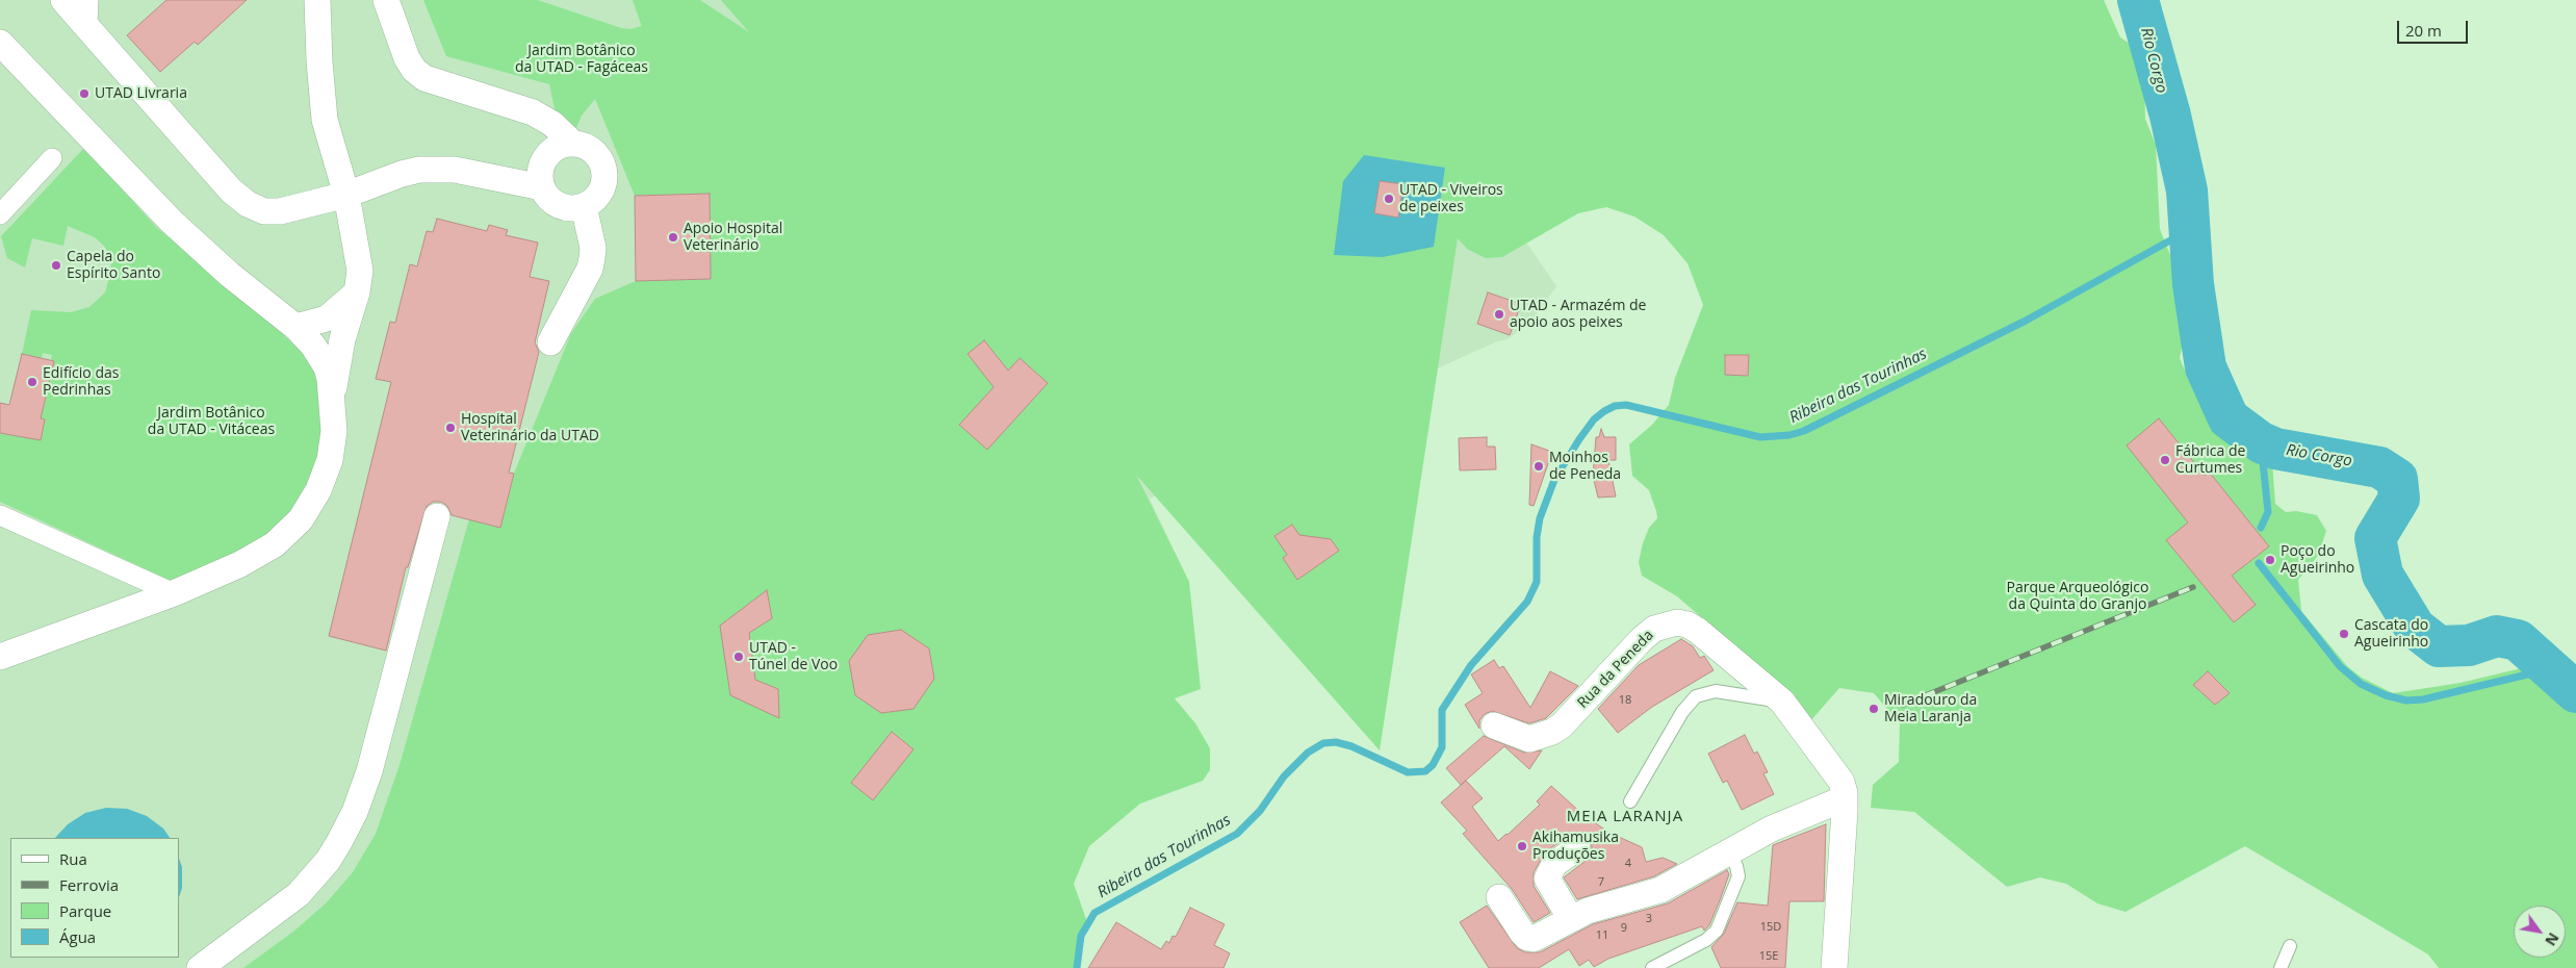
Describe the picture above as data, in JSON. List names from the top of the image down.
{
  "streets": {
    "street": ["Rua da Peneda"]
  },
  "districts": ["MEIA LARANJA"],
  "water": ["Rio Corgo", "Ribeira das Tourinhas"],
  "parks": ["Jardim Botânico da UTAD - Fagáceas", "Jardim Botânico da UTAD - Vitáceas", "Parque Arqueológico da Quinta do Granjo"],
  "places": [
    "UTAD Livraria",
    "UTAD - Viveiros de peixes",
    "Apoio Hospital Veterinário",
    "Capela do Espírito Santo",
    "UTAD - Armazém de apoio aos peixes",
    "Edifício das Pedrinhas",
    "Hospital Veterinário da UTAD",
    "Fábrica de Curtumes",
    "Moinhos de Peneda",
    "Poço do Agueirinho",
    "Cascata do Agueirinho",
    "UTAD - Túnel de Voo",
    "Miradouro da Meia Laranja",
    "Akihamusika Produções"
  ],
  "house_numbers": [
    "18",
    "4",
    "7",
    "3",
    "15D",
    "9",
    "11",
    "15E"
  ],
  "legend": [
    "Rua",
    "Ferrovia",
    "Parque",
    "Água"
  ],
  "scale_bar": "20 m",
  "north": "bottom right"
}
